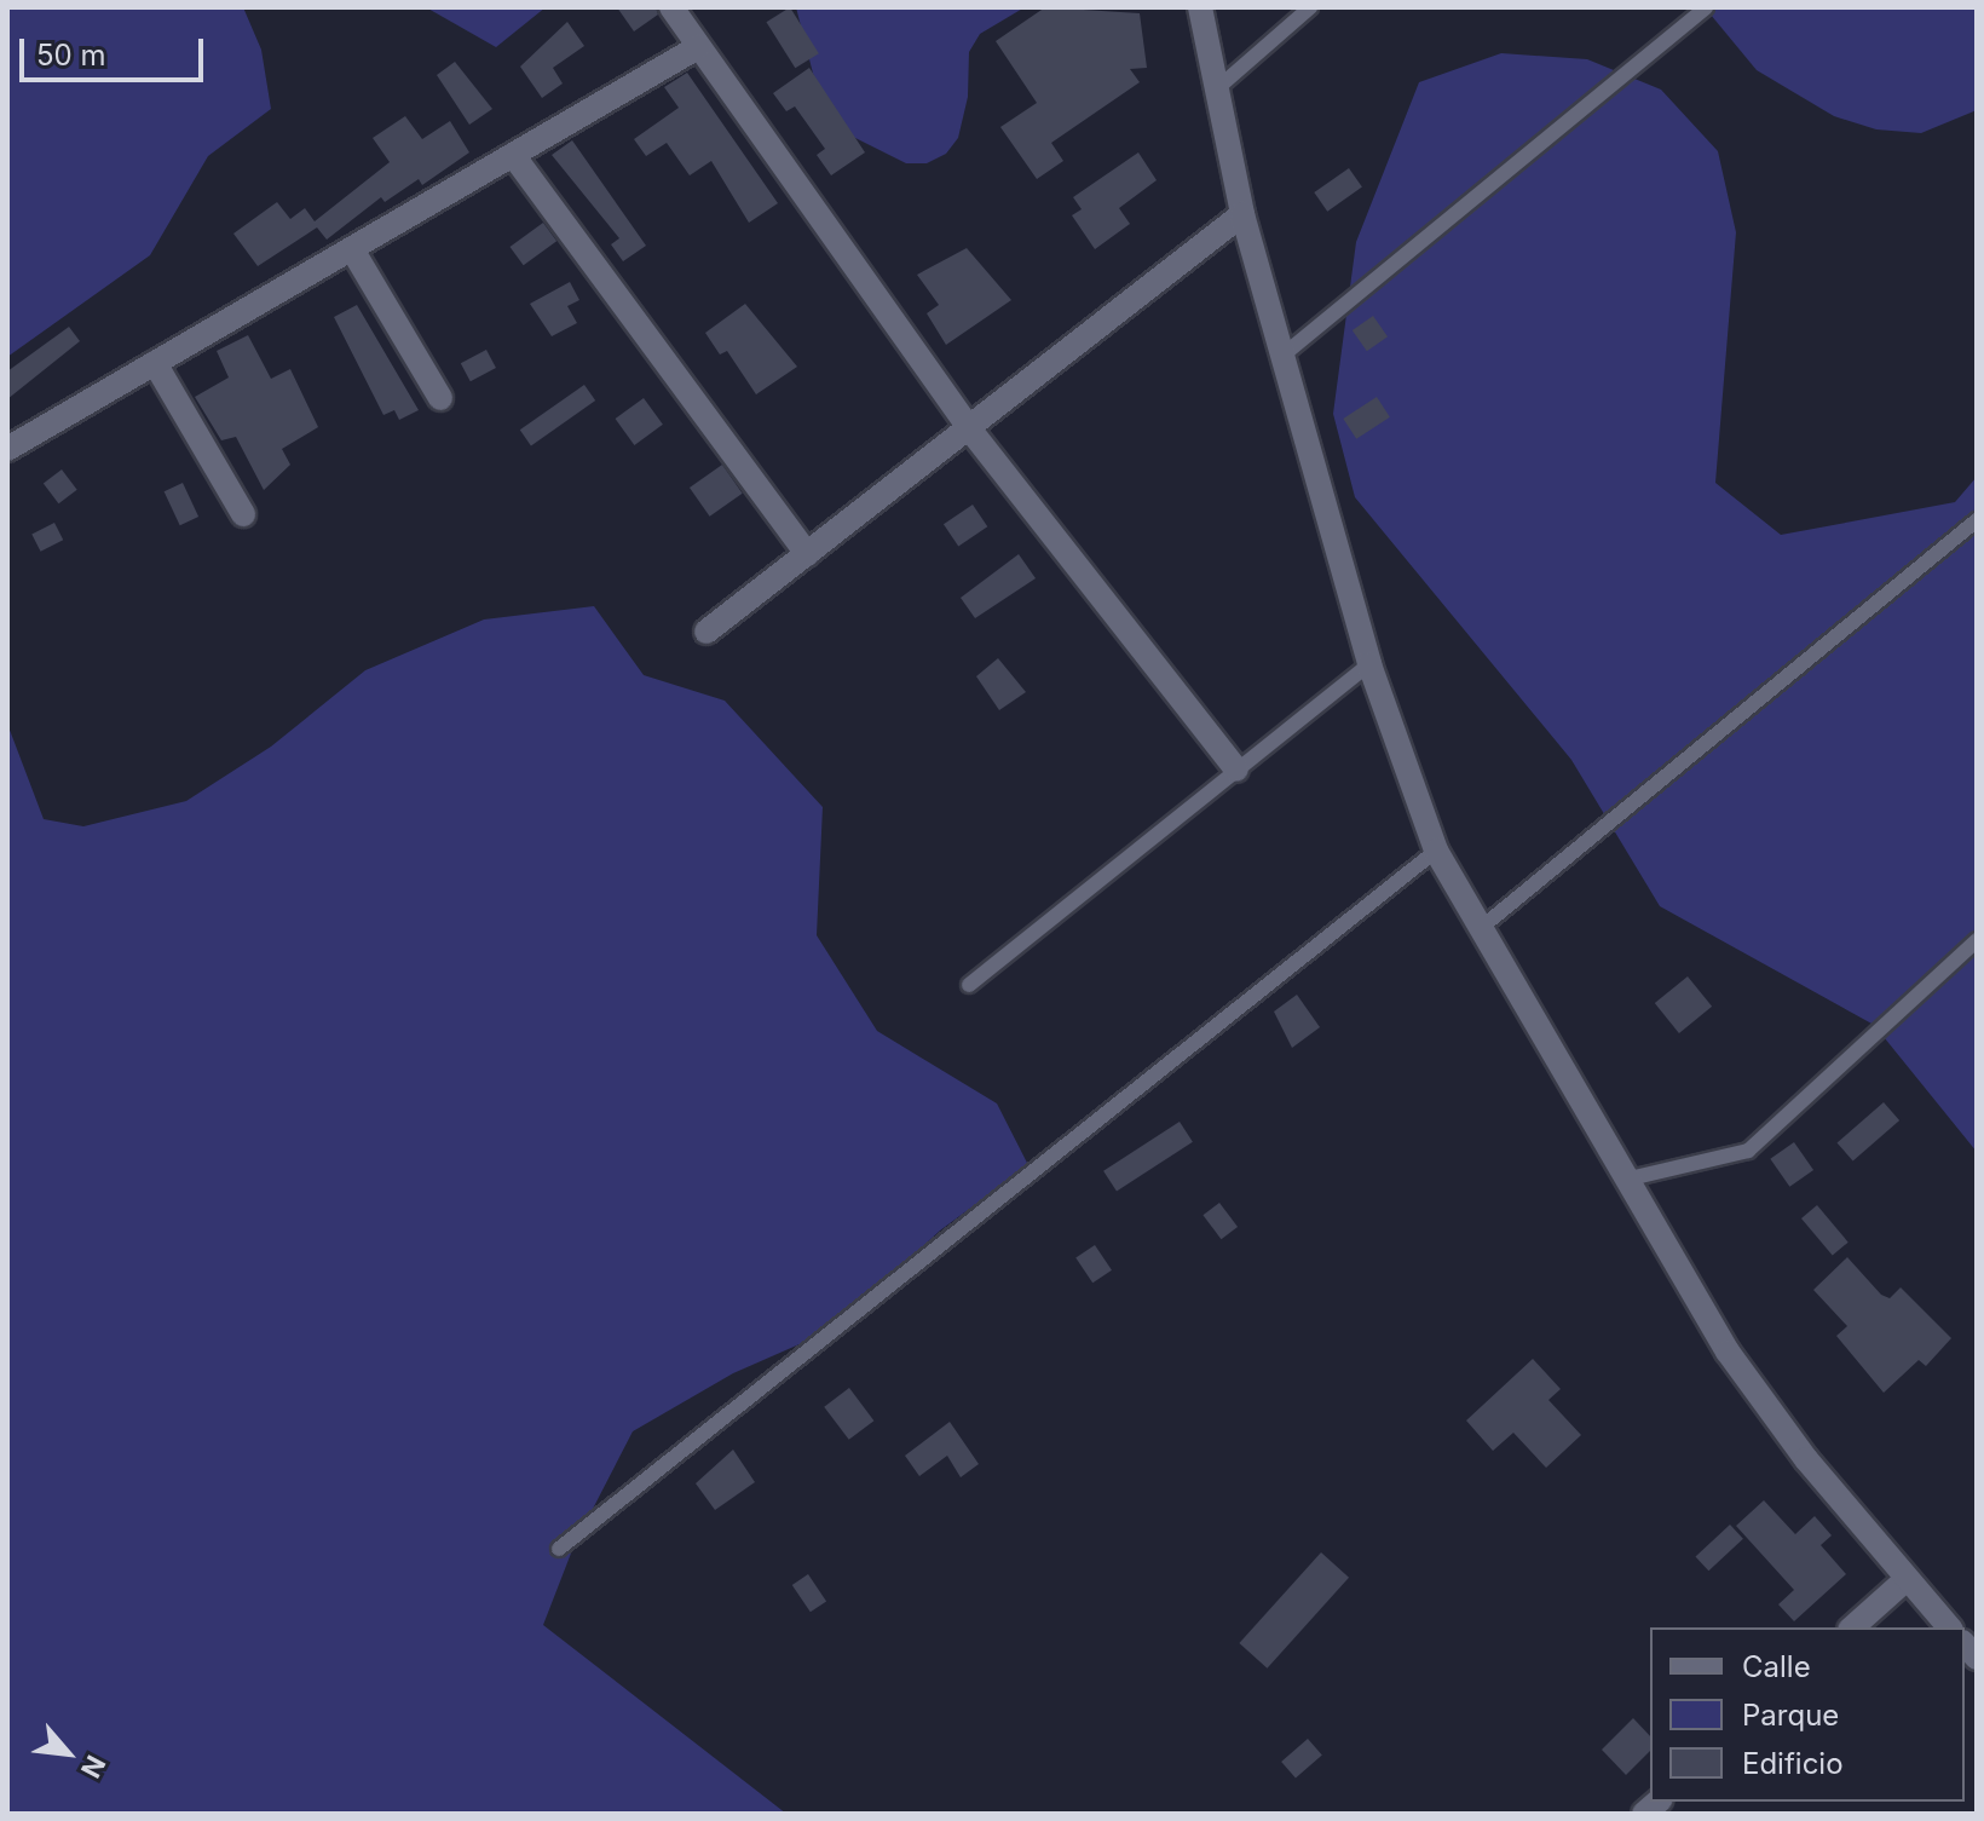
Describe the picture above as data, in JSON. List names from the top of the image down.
{
  "legend": ["Calle", "Parque", "Edificio"],
  "scale_bar": "50 m",
  "north": "bottom right"
}
